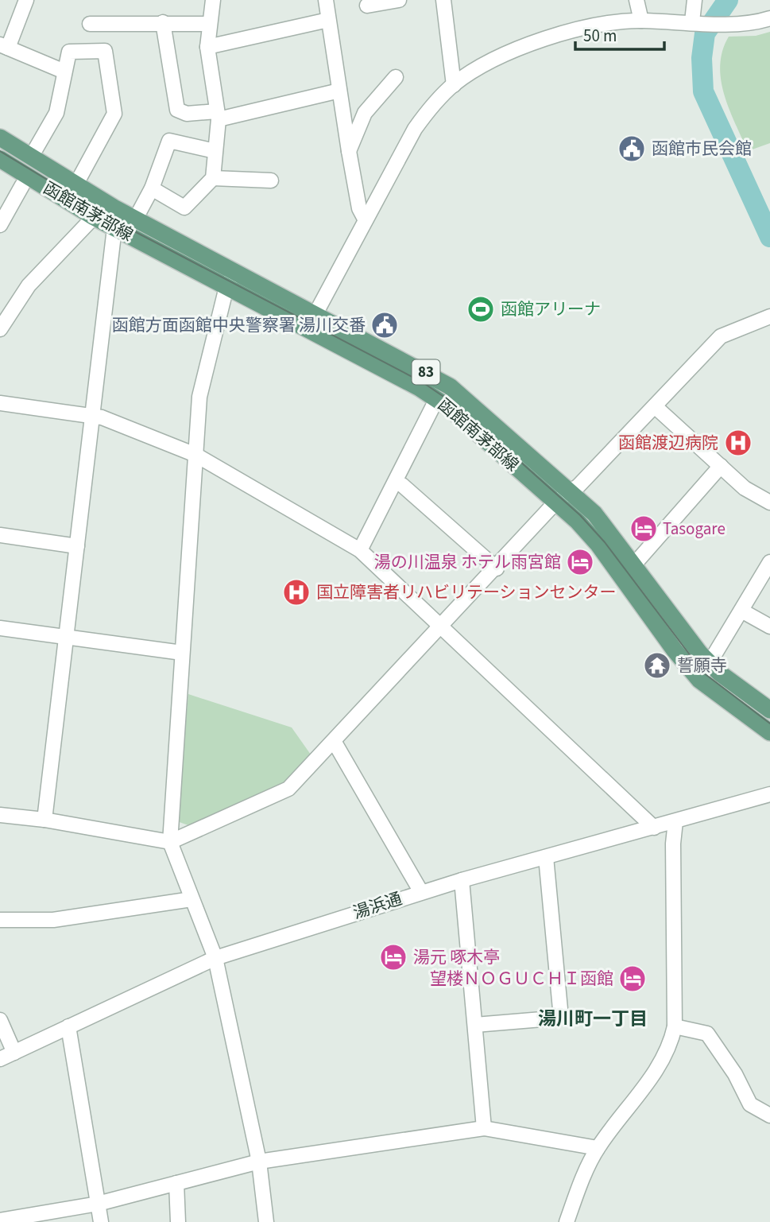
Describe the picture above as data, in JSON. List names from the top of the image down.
{
  "streets": {
    "main road": ["函館南茅部線", "83"],
    "street": ["湯浜通"]
  },
  "districts": ["湯川町一丁目"],
  "places": {
    "public building": ["函館市民会館", "函館方面函館中央警察署 湯川交番"],
    "sports": ["函館アリーナ"],
    "hospital": ["函館渡辺病院", "国立障害者リハビリテーションセンター"],
    "hotel": [
      "Tasogare",
      "湯の川温泉 ホテル雨宮館",
      "湯元 啄木亭",
      "望楼ＮＯＧＵＣＨＩ函館"
    ],
    "temple": ["誓願寺"]
  },
  "scale_bar": "50 m"
}
